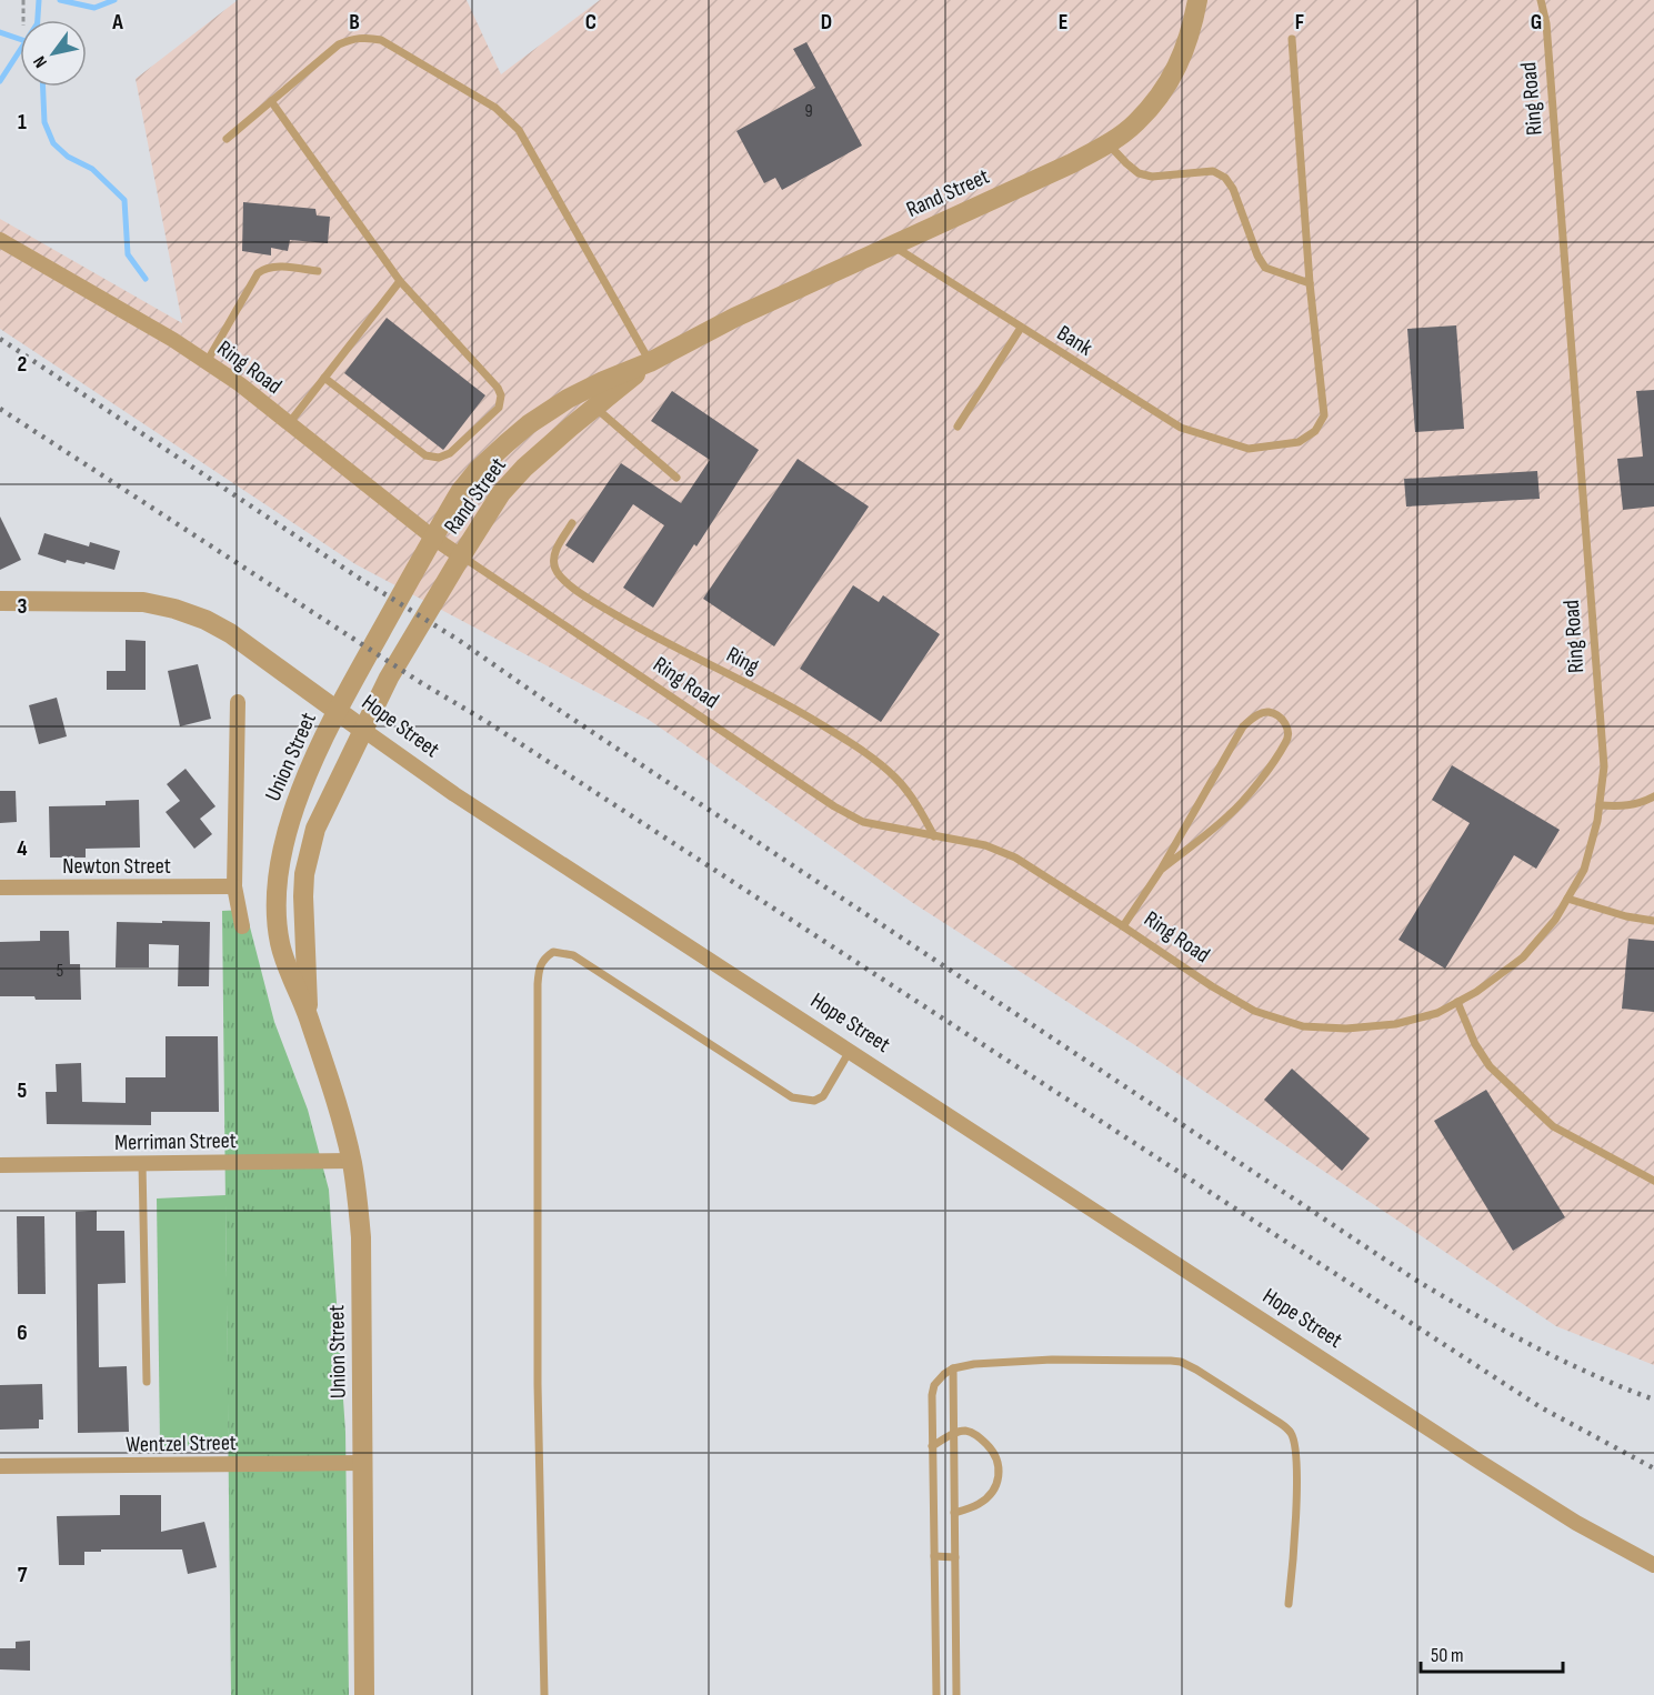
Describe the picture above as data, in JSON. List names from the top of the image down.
{
  "streets": {
    "street": [
      "Ring Road",
      "Rand Street",
      "Hope Street",
      "Union Street",
      "Newton Street",
      "Merriman Street",
      "Wentzel Street"
    ],
    "lane": ["Bank", "Ring"]
  },
  "crossings": [
    ["Ring Road", "Rand Street"],
    ["Ring Road", "Ring"],
    ["Ring Road", "Union Street"],
    ["Rand Street", "Bank"],
    ["Rand Street", "Union Street"],
    ["Hope Street", "Union Street"],
    ["Union Street", "Merriman Street"],
    ["Union Street", "Wentzel Street"]
  ],
  "house_numbers": ["9", "5"],
  "scale_bar": "50 m",
  "north": "bottom left",
  "grid": {
    "columns": [
      "A",
      "B",
      "C",
      "D",
      "E",
      "F",
      "G"
    ],
    "rows": [
      "1",
      "2",
      "3",
      "4",
      "5",
      "6",
      "7"
    ]
  }
}
